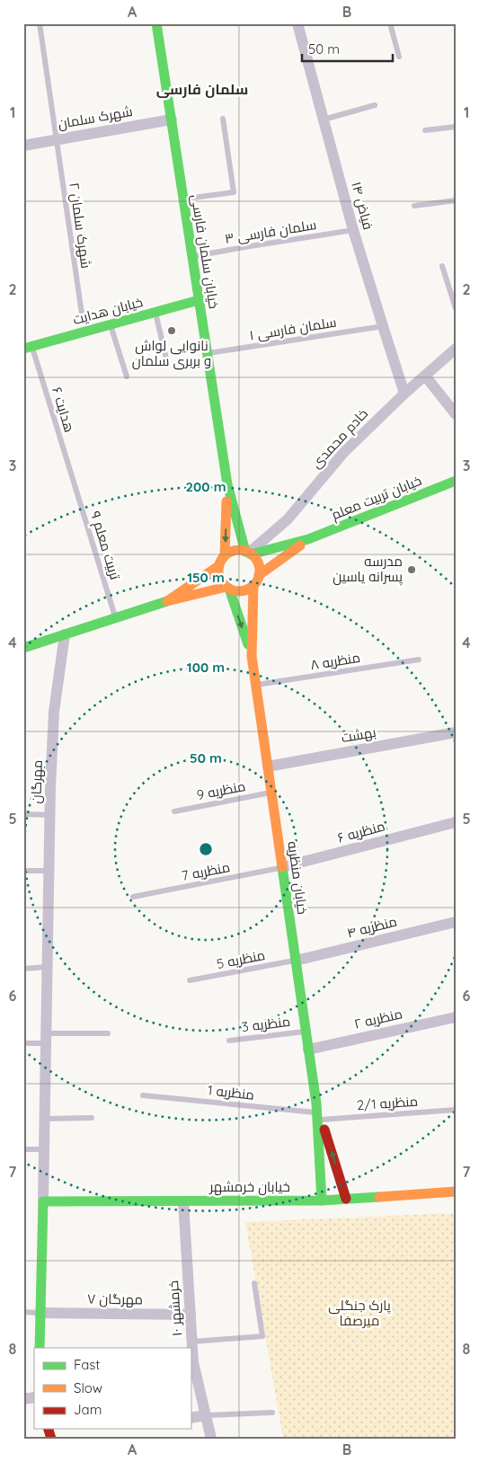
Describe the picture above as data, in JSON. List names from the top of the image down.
{
  "streets": {
    "street": [
      "شهرک سلمان",
      "فیاض ۱۴",
      "خیابان سلمان فارسی",
      "خیابان هدایت",
      "خادم محمدی",
      "خیابان تربیت معلم",
      "بهشت",
      "مهرگان",
      "منظریه ۶",
      "خیابان منظریه",
      "منظریه ۴",
      "منظریه ۲",
      "خیابان خرمشهر",
      "مهرگان ۷",
      "خرمشهر ۱۰"
    ],
    "lane": [
      "شهرک سلمان ۲",
      "سلمان فارسی ۳",
      "سلمان فارسی ۱",
      "هدایت ۶",
      "تربیت معلم ۹",
      "منظریه ۸",
      "منظریه 9",
      "منظریه 7",
      "منظریه 5",
      "منظریه 3",
      "منظریه 1",
      "منظریه 2/1"
    ]
  },
  "crossings": [
    ["شهرک سلمان", "شهرک سلمان ۲"],
    ["شهرک سلمان", "خیابان سلمان فارسی"],
    ["فیاض ۱۴", "سلمان فارسی ۳"],
    ["فیاض ۱۴", "سلمان فارسی ۱"],
    ["فیاض ۱۴", "خادم محمدی"],
    ["سلمان فارسی ۳", "خیابان سلمان فارسی"],
    ["خیابان سلمان فارسی", "خیابان هدایت"],
    ["خیابان سلمان فارسی", "سلمان فارسی ۱"],
    ["خیابان هدایت", "هدایت ۶"],
    ["هدایت ۶", "تربیت معلم ۹"],
    ["منظریه ۸", "خیابان منظریه"],
    ["بهشت", "خیابان منظریه"],
    ["مهرگان", "خیابان خرمشهر"],
    ["منظریه 9", "خیابان منظریه"],
    ["منظریه ۶", "منظریه 7"],
    ["منظریه ۶", "خیابان منظریه"],
    ["منظریه 7", "خیابان منظریه"],
    ["خیابان منظریه", "منظریه ۴"],
    ["خیابان منظریه", "منظریه 5"],
    ["خیابان منظریه", "منظریه ۲"],
    ["خیابان منظریه", "منظریه 3"],
    ["خیابان منظریه", "منظریه 1"],
    ["خیابان منظریه", "منظریه 2/1"],
    ["منظریه ۴", "منظریه 5"],
    ["منظریه 1", "منظریه 2/1"],
    ["خیابان خرمشهر", "خرمشهر ۱۰"],
    ["مهرگان ۷", "خرمشهر ۱۰"]
  ],
  "districts": ["سلمان فارسی"],
  "parks": ["پارک جنگلی میرصفا"],
  "places": ["نانوایی لواش و بربری سلمان", "مدرسه پسرانه یاسین"],
  "legend": ["Fast", "Slow", "Jam"],
  "scale_bar": "50 m",
  "grid": {
    "columns": ["A", "B"],
    "rows": [
      "1",
      "2",
      "3",
      "4",
      "5",
      "6",
      "7",
      "8"
    ]
  },
  "rings": [
    "200 m",
    "150 m",
    "100 m",
    "50 m"
  ]
}
